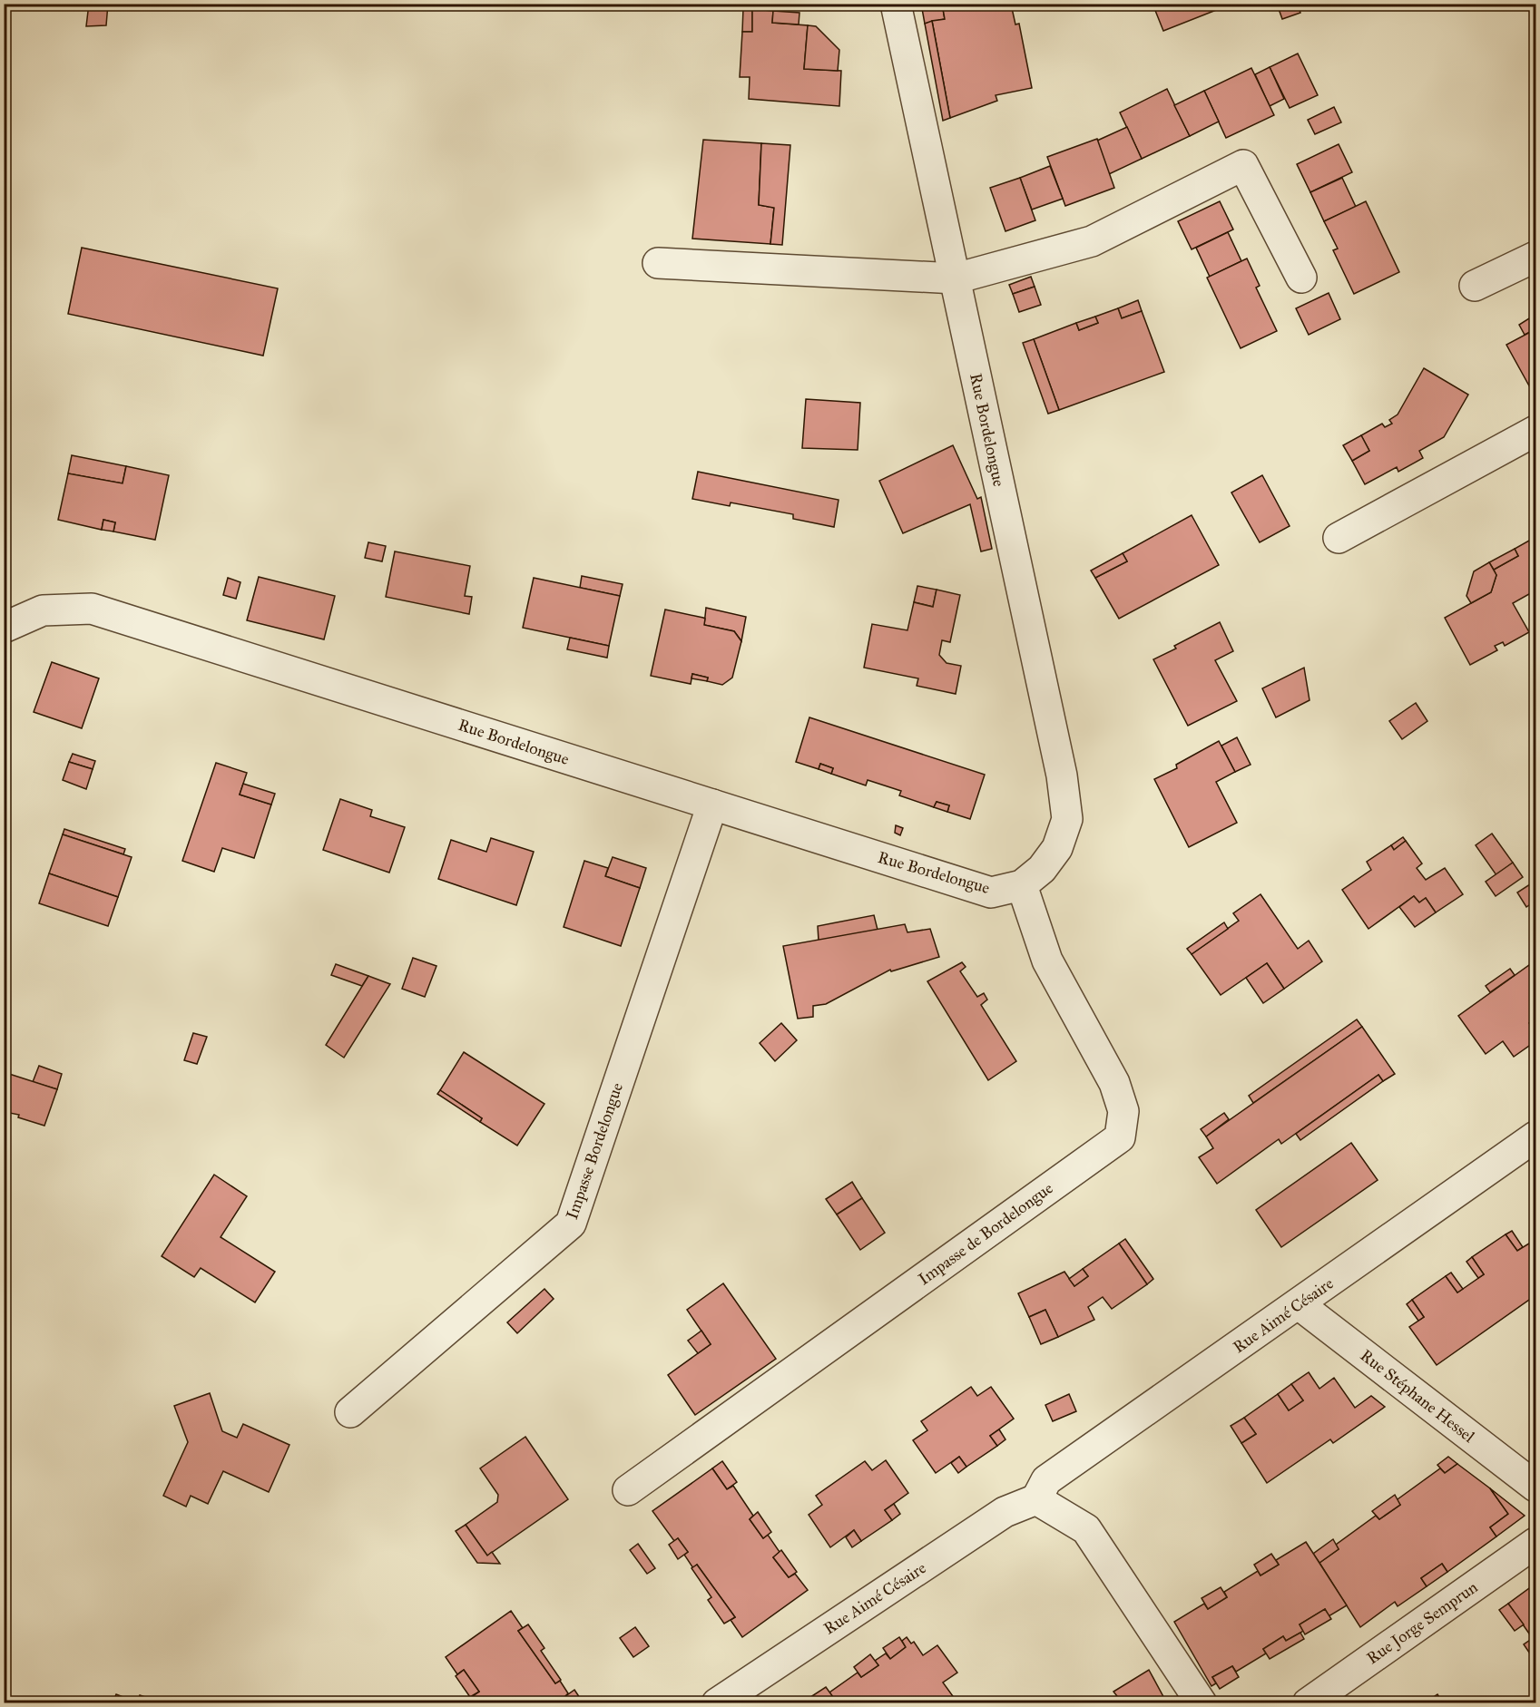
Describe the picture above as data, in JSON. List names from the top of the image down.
{
  "streets": {
    "street": [
      "Rue Bordelongue",
      "Impasse Bordelongue",
      "Impasse de Bordelongue",
      "Rue Aimé Césaire",
      "Rue Stéphane Hessel",
      "Rue Jorge Semprun"
    ]
  },
  "crossings": [
    ["Rue Bordelongue", "Impasse Bordelongue"],
    ["Rue Bordelongue", "Impasse de Bordelongue"],
    ["Rue Aimé Césaire", "Rue Stéphane Hessel"]
  ]
}
